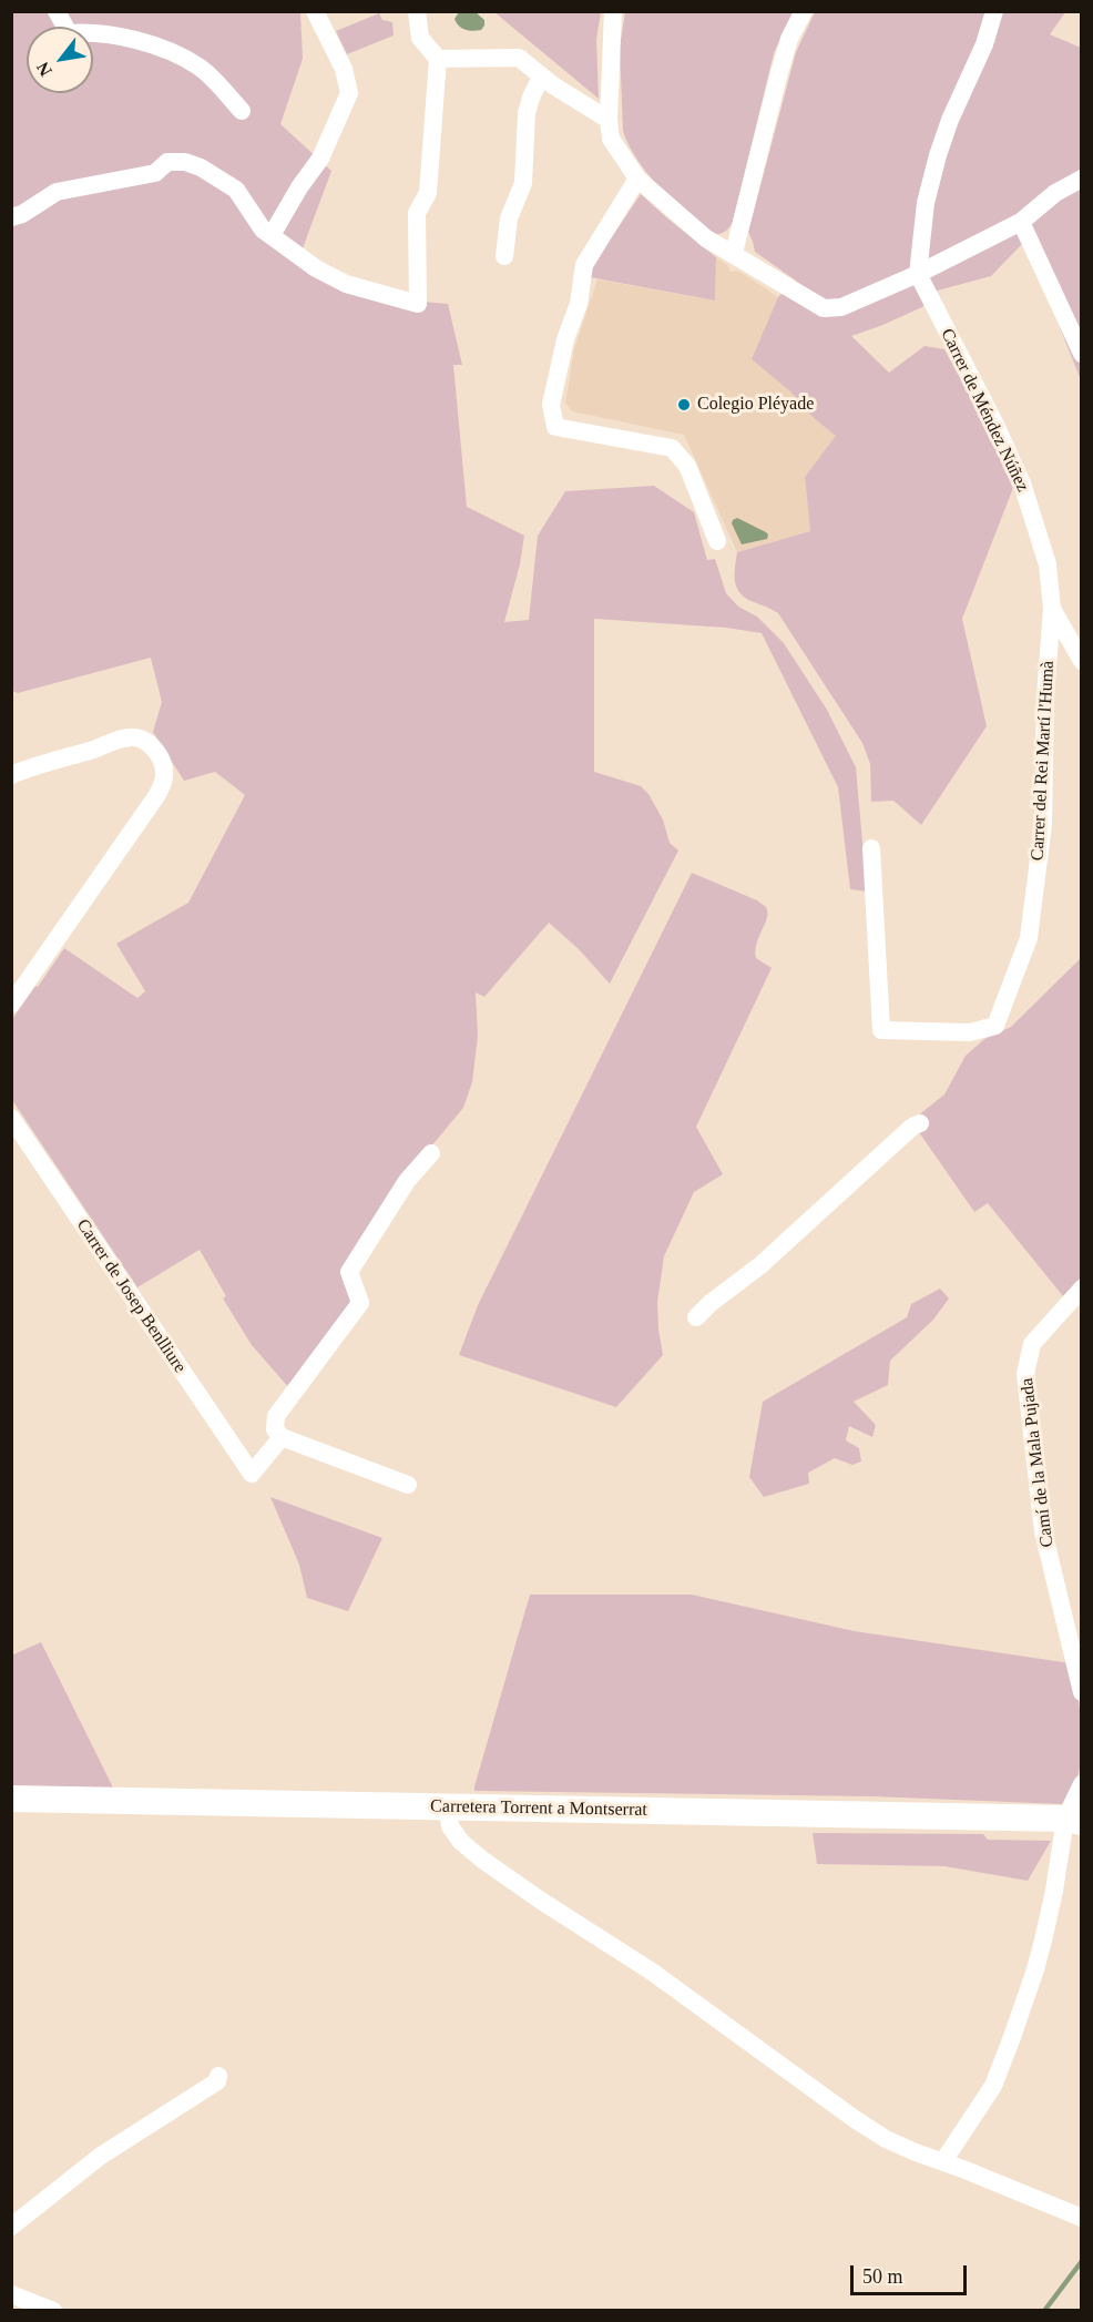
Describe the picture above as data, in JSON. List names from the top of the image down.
{
  "streets": {
    "main road": ["Carretera Torrent a Montserrat"],
    "street": [
      "Carrer de Méndez Núñez",
      "Carrer del Rei Martí l'Humà",
      "Carrer de Josep Benlliure",
      "Camí de la Mala Pujada"
    ]
  },
  "crossings": [
    ["Carrer de Méndez Núñez", "Carrer del Rei Martí l'Humà"]
  ],
  "places": ["Colegio Pléyade"],
  "scale_bar": "50 m",
  "north": "bottom left"
}
